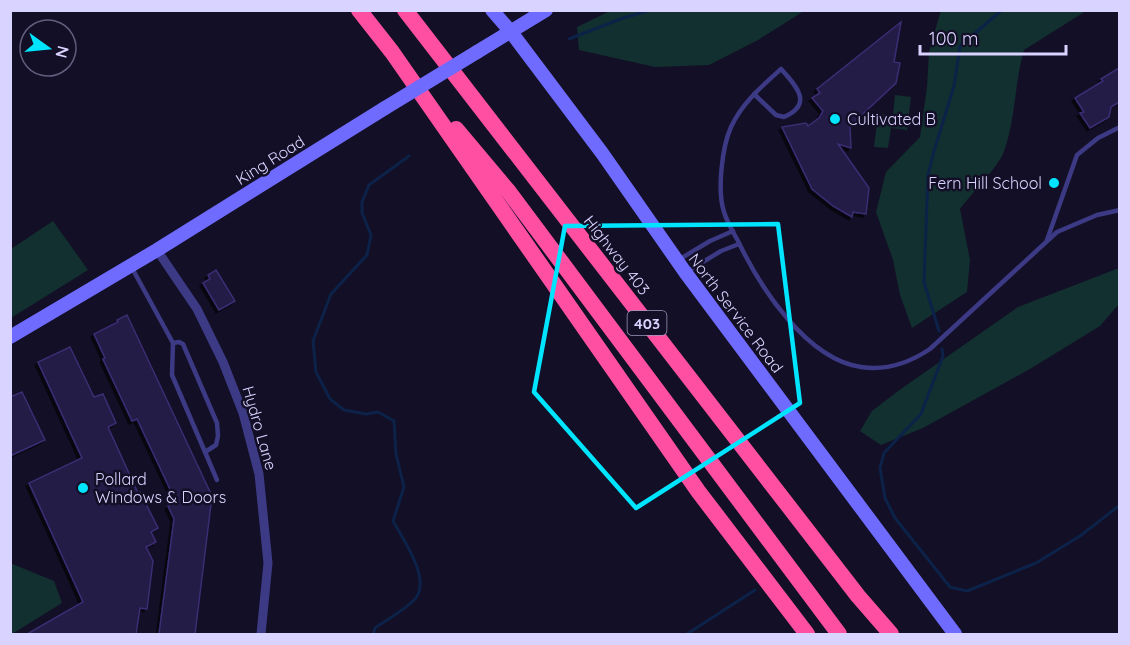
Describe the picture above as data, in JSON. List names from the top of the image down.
{
  "streets": {
    "highway": ["Highway 403", "403"],
    "street": ["King Road", "North Service Road", "Hydro Lane"]
  },
  "crossings": [
    ["King Road", "North Service Road"],
    ["King Road", "Hydro Lane"]
  ],
  "places": ["Cultivated B", "Fern Hill School", "Pollard Windows & Doors"],
  "scale_bar": "100 m",
  "north": "right"
}
